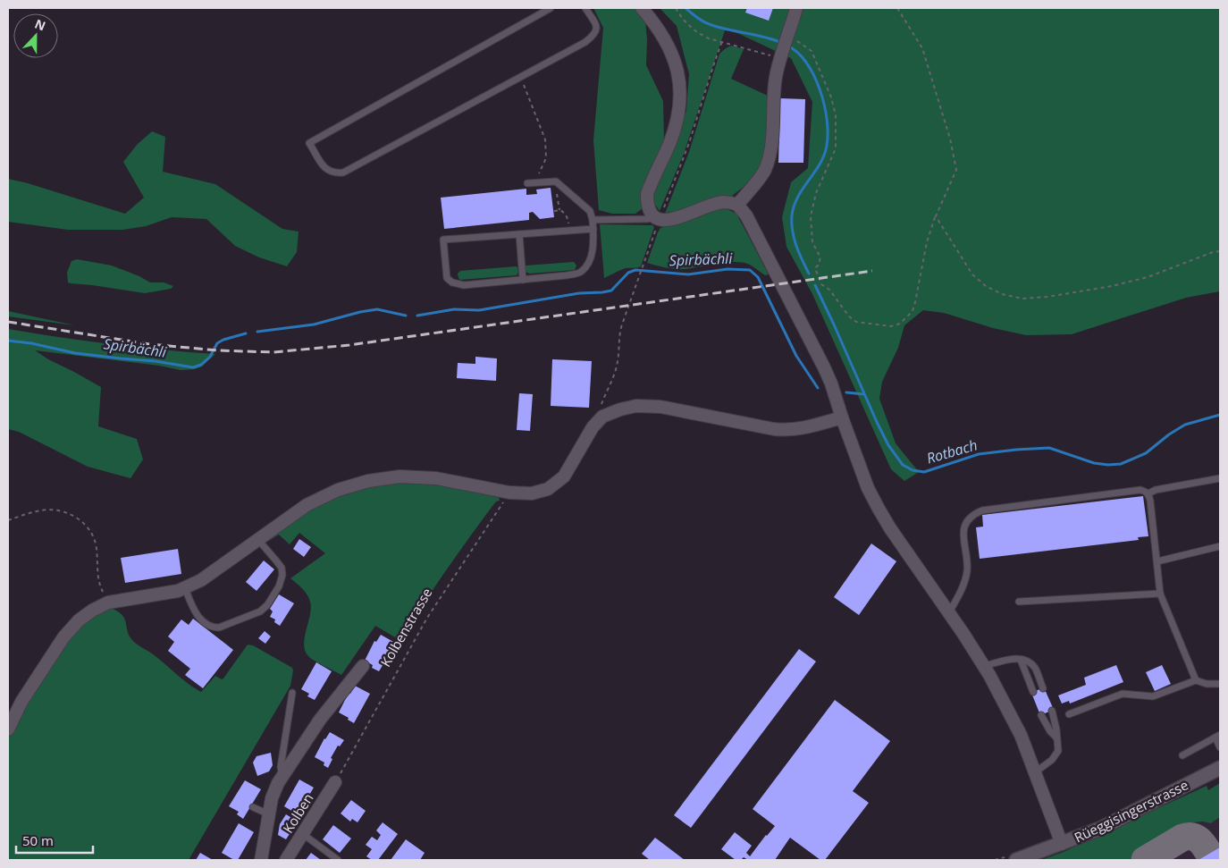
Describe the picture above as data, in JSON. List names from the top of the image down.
{
  "streets": {
    "main road": ["Rüeggisingerstrasse"],
    "street": ["Kolbenstrasse", "Kolben"]
  },
  "crossings": [
    ["Kolbenstrasse", "Kolben"]
  ],
  "water": ["Spirbächli", "Rotbach"],
  "scale_bar": "50 m",
  "north": "top"
}
